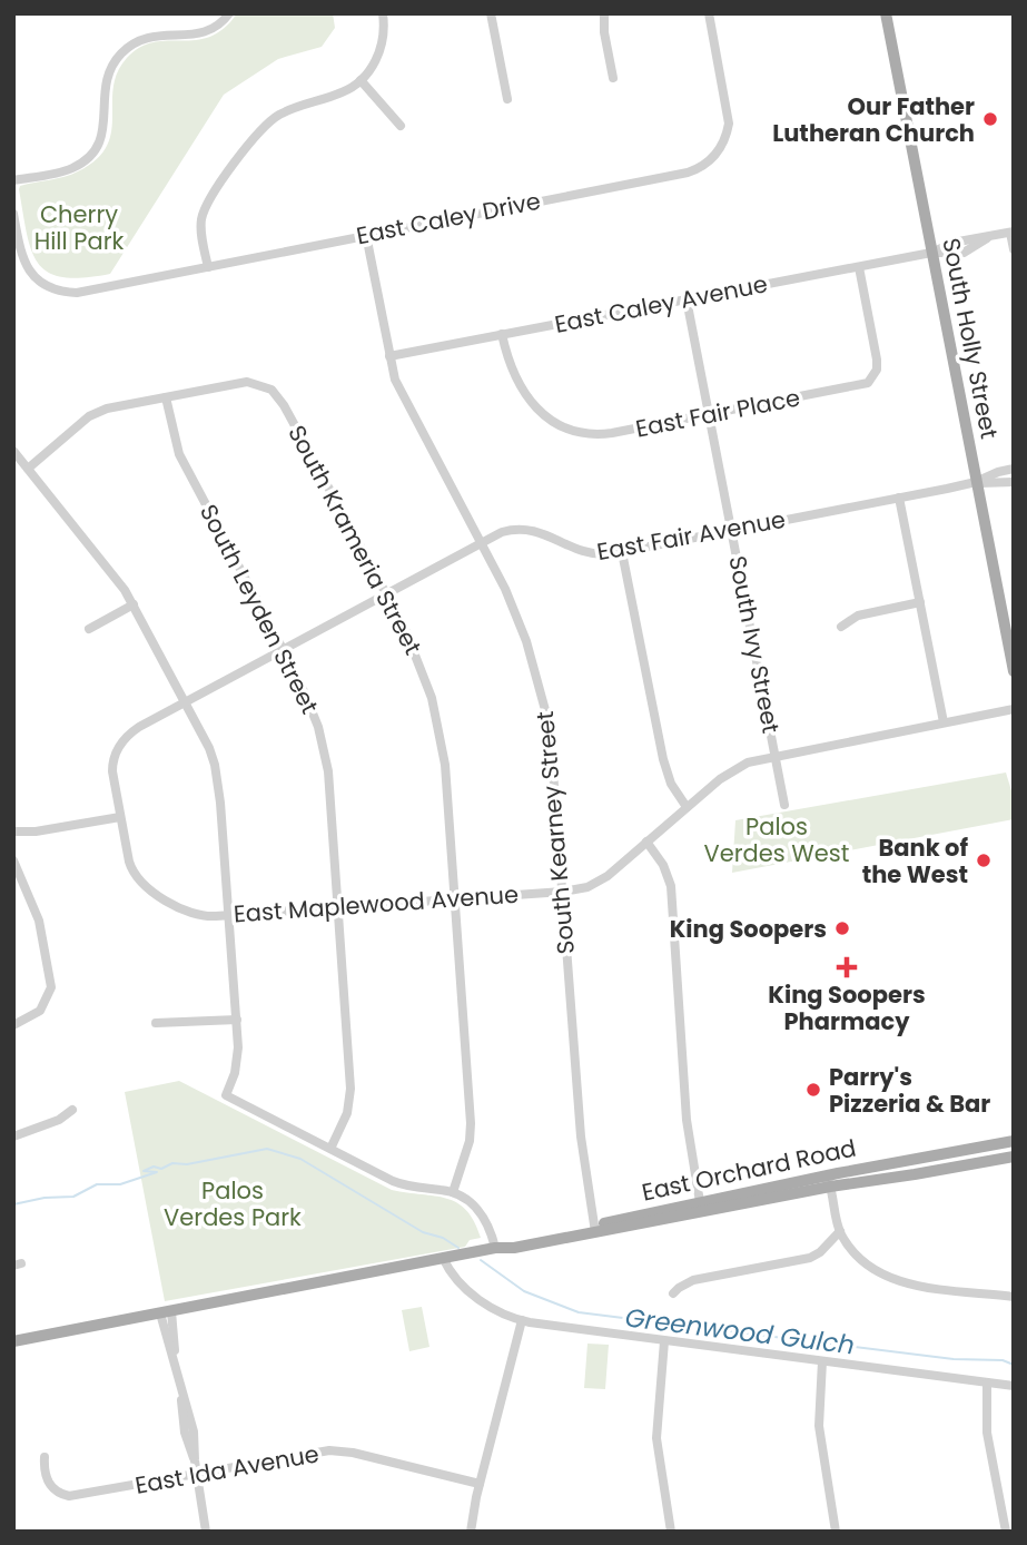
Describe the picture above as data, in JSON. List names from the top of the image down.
{
  "streets": {
    "main road": ["South Holly Street", "East Orchard Road"],
    "street": [
      "East Caley Drive",
      "East Caley Avenue",
      "East Fair Place",
      "East Fair Avenue",
      "South Krameria Street",
      "South Leyden Street",
      "South Ivy Street",
      "South Kearney Street",
      "East Maplewood Avenue",
      "East Ida Avenue"
    ]
  },
  "crossings": [
    ["East Caley Drive", "South Kearney Street"],
    ["East Caley Avenue", "South Holly Street"],
    ["East Caley Avenue", "East Fair Place"],
    ["East Caley Avenue", "South Ivy Street"],
    ["East Caley Avenue", "South Kearney Street"],
    ["South Holly Street", "East Fair Avenue"],
    ["East Fair Place", "South Ivy Street"],
    ["East Fair Avenue", "South Krameria Street"],
    ["East Fair Avenue", "South Leyden Street"],
    ["East Fair Avenue", "South Ivy Street"],
    ["East Fair Avenue", "South Kearney Street"],
    ["East Fair Avenue", "East Maplewood Avenue"],
    ["South Krameria Street", "South Leyden Street"],
    ["South Krameria Street", "East Maplewood Avenue"],
    ["South Leyden Street", "East Maplewood Avenue"],
    ["South Ivy Street", "East Maplewood Avenue"],
    ["South Kearney Street", "East Maplewood Avenue"],
    ["South Kearney Street", "East Orchard Road"]
  ],
  "water": ["Greenwood Gulch"],
  "parks": ["Cherry Hill Park", "Palos Verdes West", "Palos Verdes Park"],
  "places": {
    "other": [
      "Our Father Lutheran Church",
      "Bank of the West",
      "King Soopers",
      "Parry's Pizzeria & Bar"
    ],
    "health": ["King Soopers Pharmacy"]
  }
}
